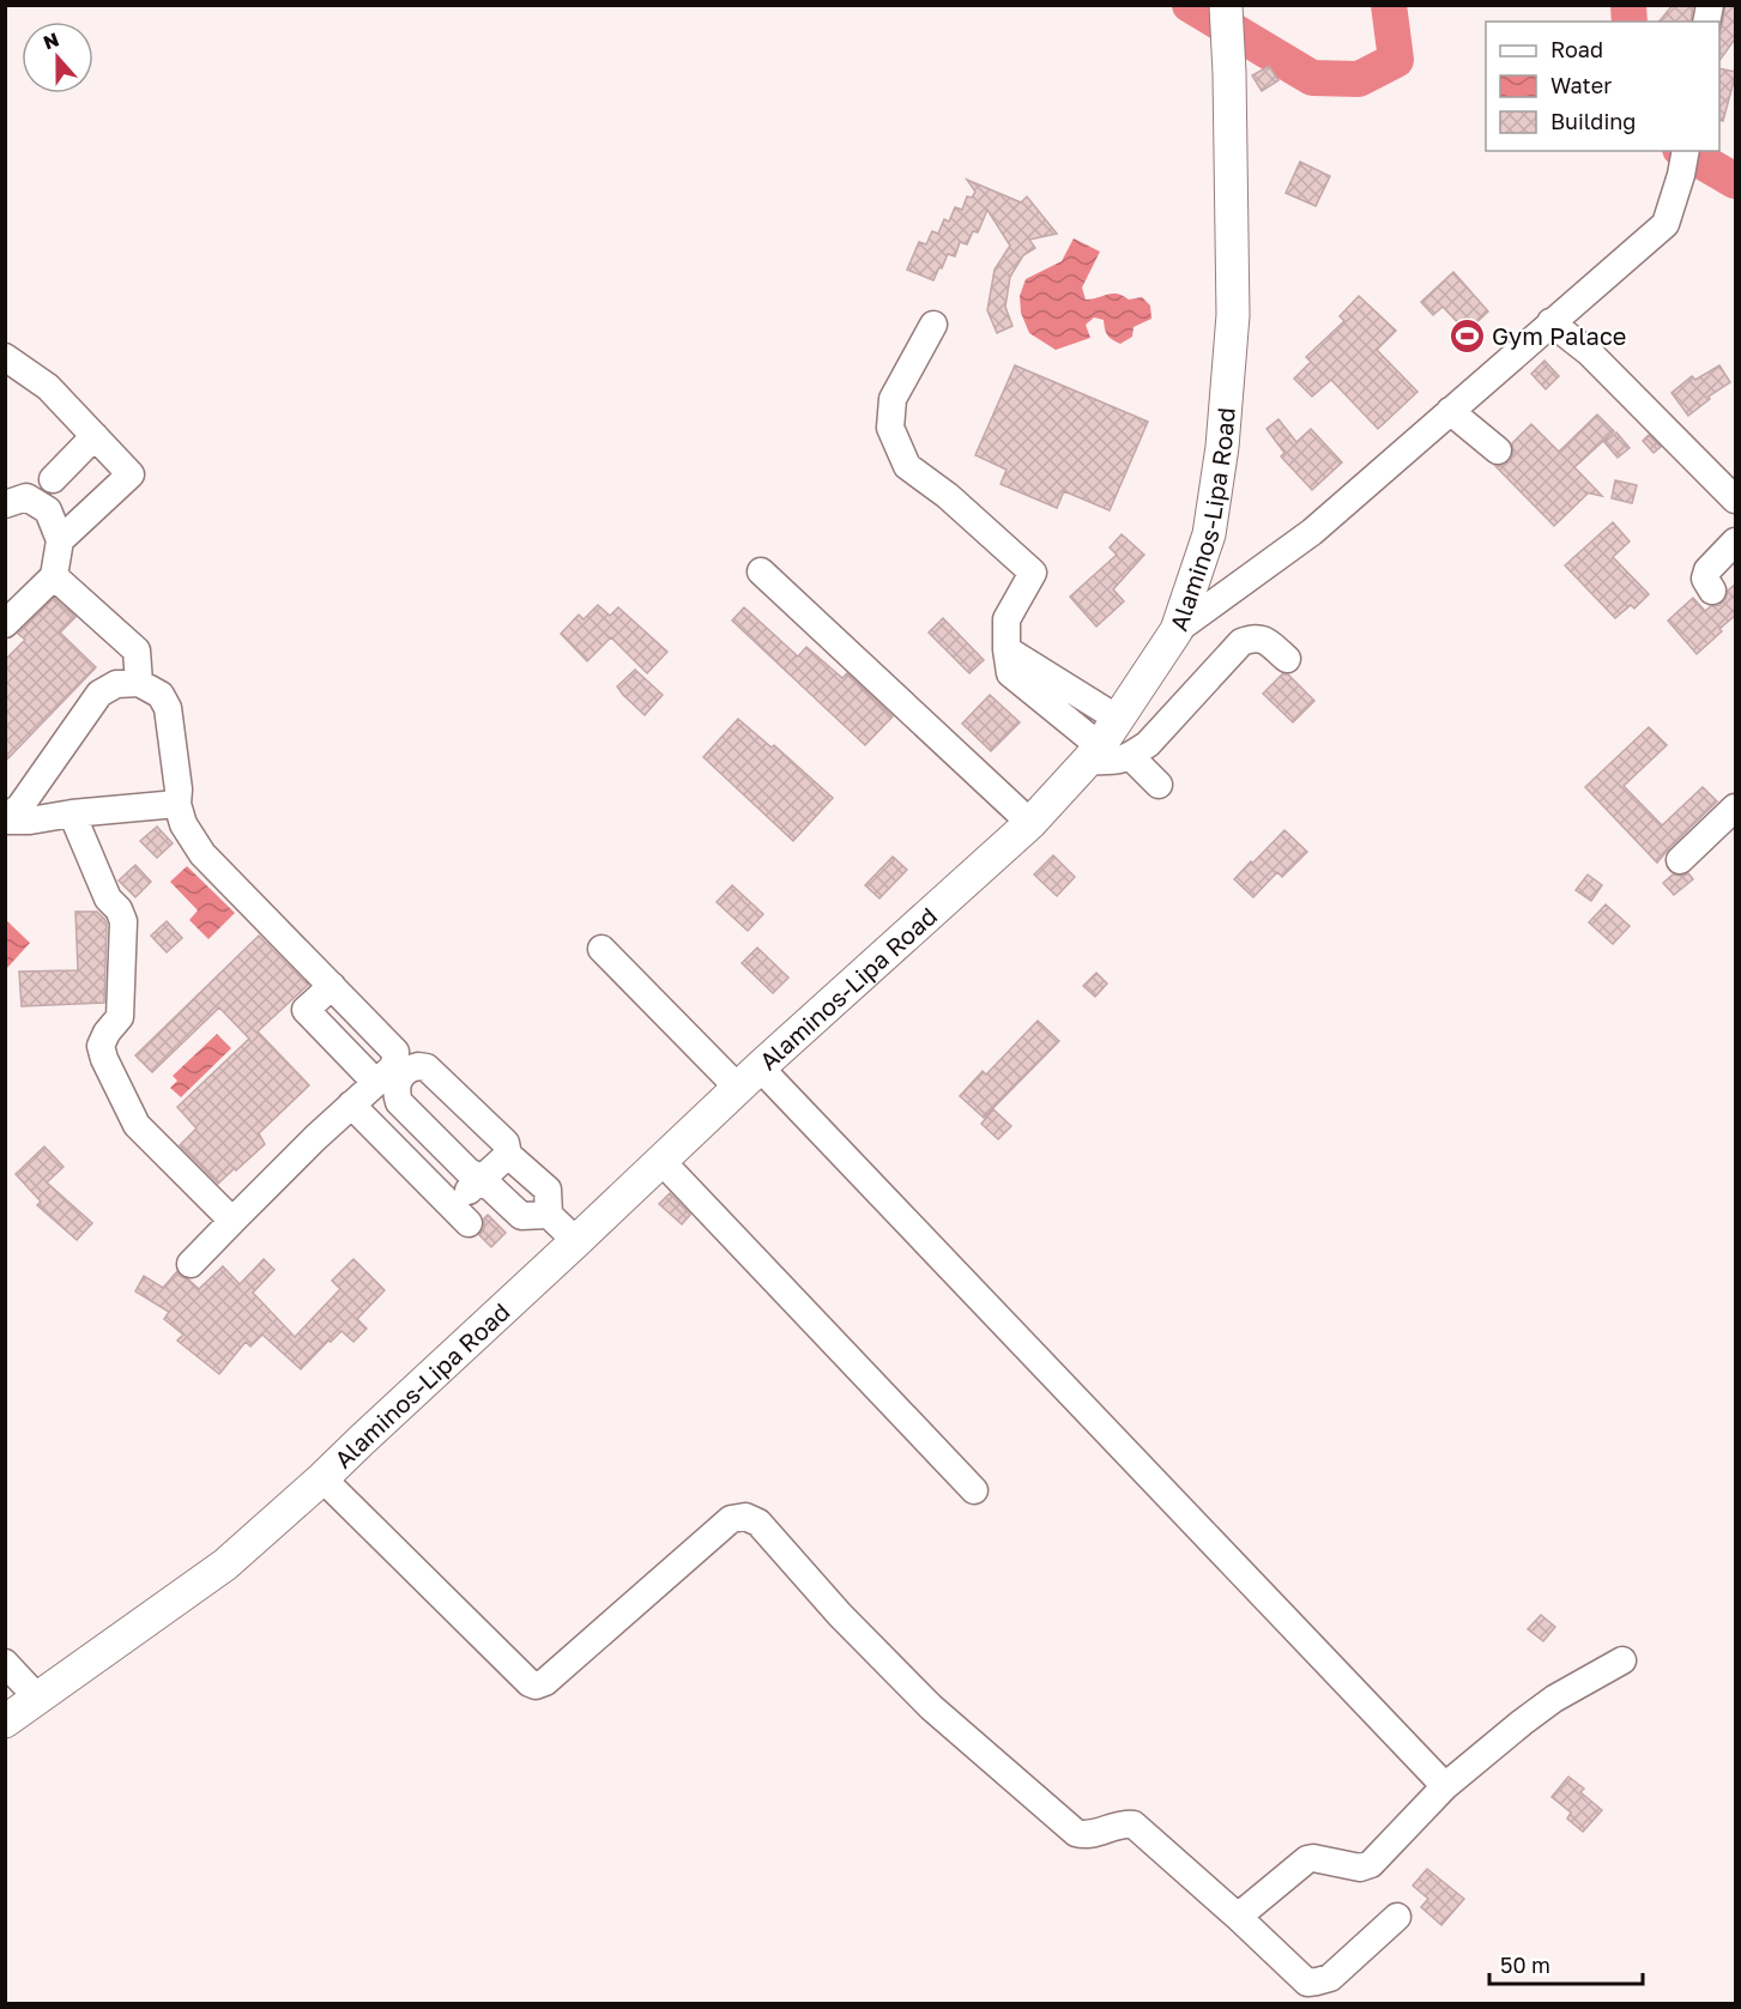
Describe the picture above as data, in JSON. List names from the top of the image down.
{
  "streets": {
    "main road": ["Alaminos-Lipa Road"]
  },
  "places": {
    "sports": ["Gym Palace"]
  },
  "legend": ["Road", "Water", "Building"],
  "scale_bar": "50 m",
  "north": "top"
}
